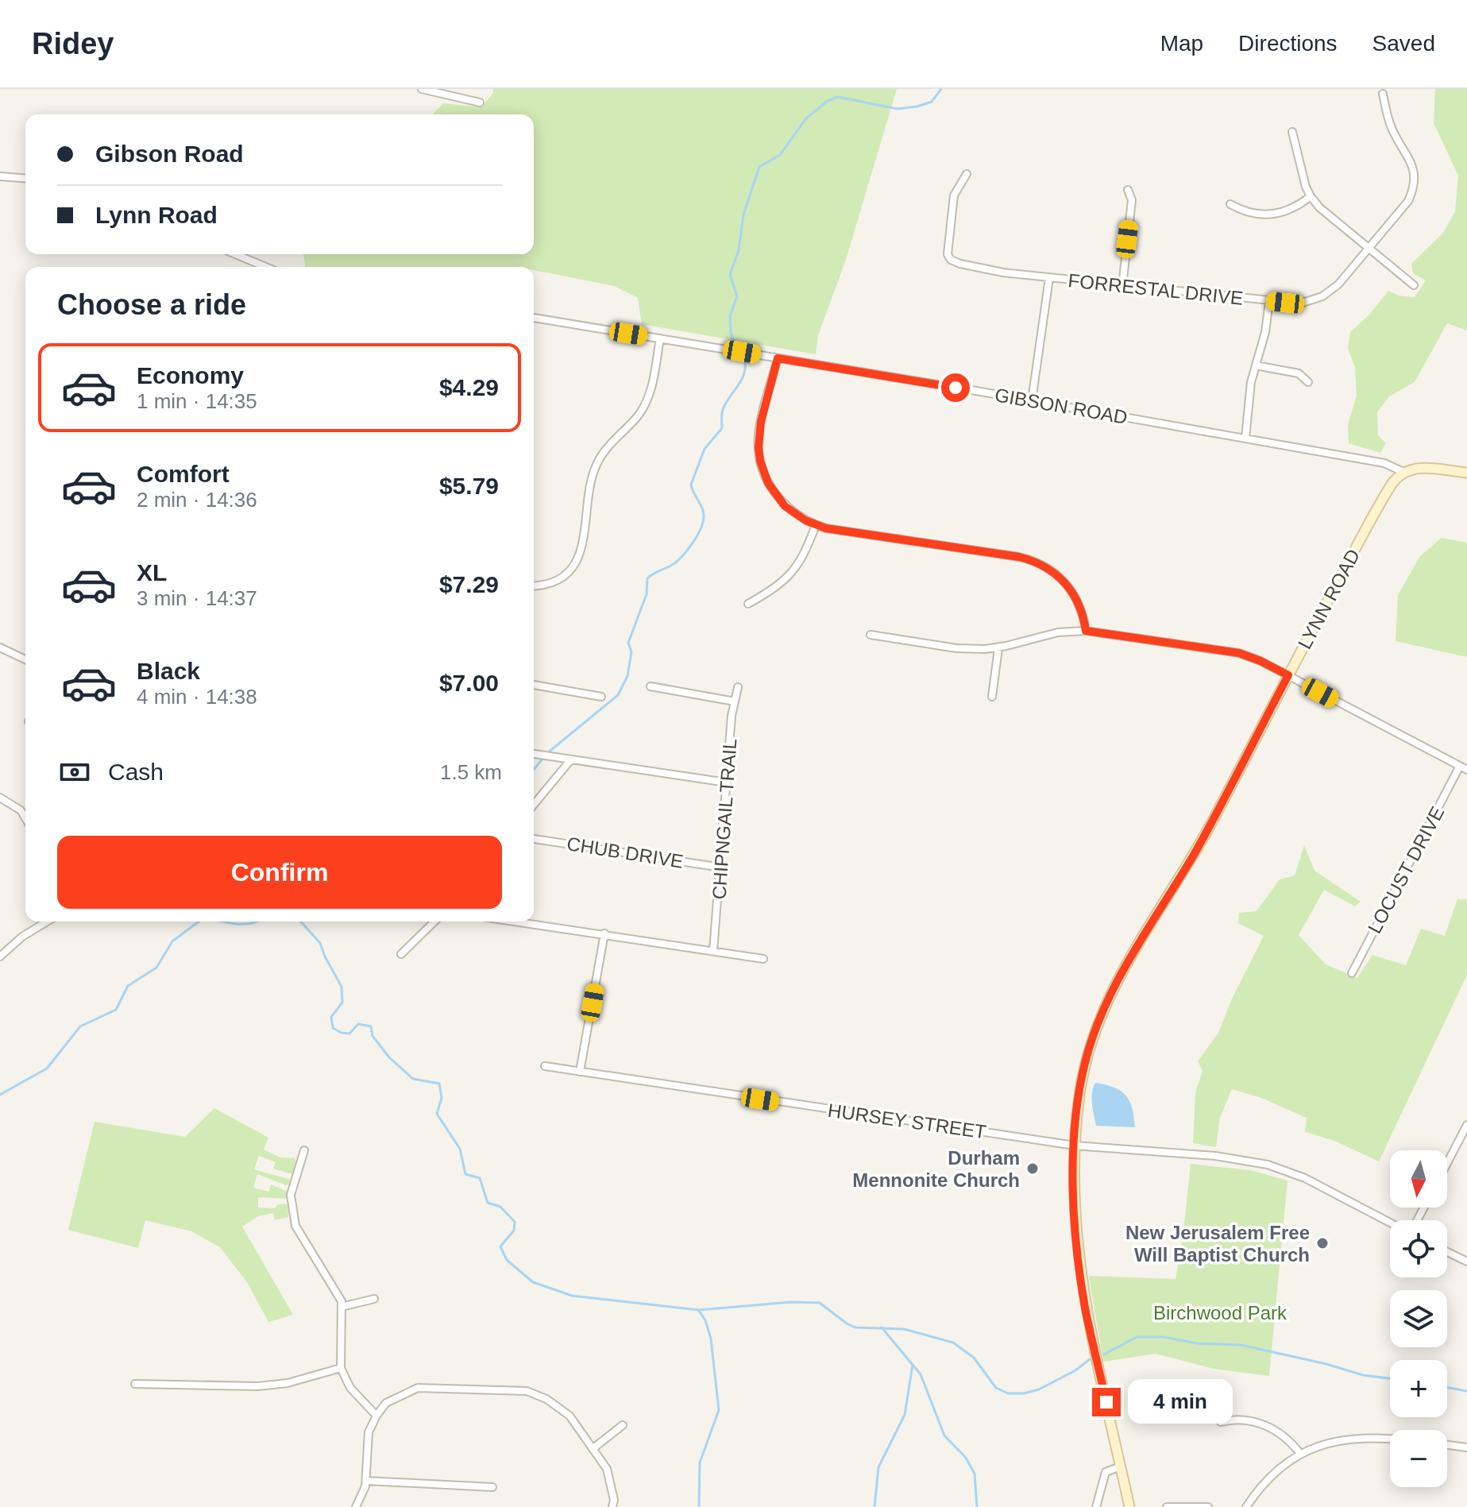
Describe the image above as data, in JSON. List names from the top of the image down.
{
  "streets": {
    "street": [
      "FORRESTAL DRIVE",
      "GIBSON ROAD",
      "LYNN ROAD",
      "CHIPNGAIL TRAIL",
      "CHUB DRIVE",
      "LOCUST DRIVE",
      "HURSEY STREET"
    ]
  },
  "crossings": [
    ["GIBSON ROAD", "LYNN ROAD"],
    ["LYNN ROAD", "HURSEY STREET"],
    ["CHIPNGAIL TRAIL", "CHUB DRIVE"]
  ],
  "parks": ["Birchwood Park"],
  "places": ["Durham Mennonite Church", "New Jerusalem Free Will Baptist Church"],
  "north": "bottom",
  "page": {
    "header": "Ridey",
    "nav": ["Map", "Directions", "Saved"],
    "banner": ["Gibson Road", "Lynn Road"],
    "heading": "Choose a ride",
    "list": [
      {
        "name": "Economy",
        "note": "1 min · 14:35",
        "value": "$4.29"
      },
      {
        "name": "Comfort",
        "note": "2 min · 14:36",
        "value": "$5.79"
      },
      {
        "name": "XL",
        "note": "3 min · 14:37",
        "value": "$7.29"
      },
      {
        "name": "Black",
        "note": "4 min · 14:38",
        "value": "$7.00"
      }
    ],
    "pay": ["Cash", "1.5 km"],
    "buttons": "Confirm",
    "map_buttons": ["+", "−"],
    "bubble": "4 min"
  }
}
